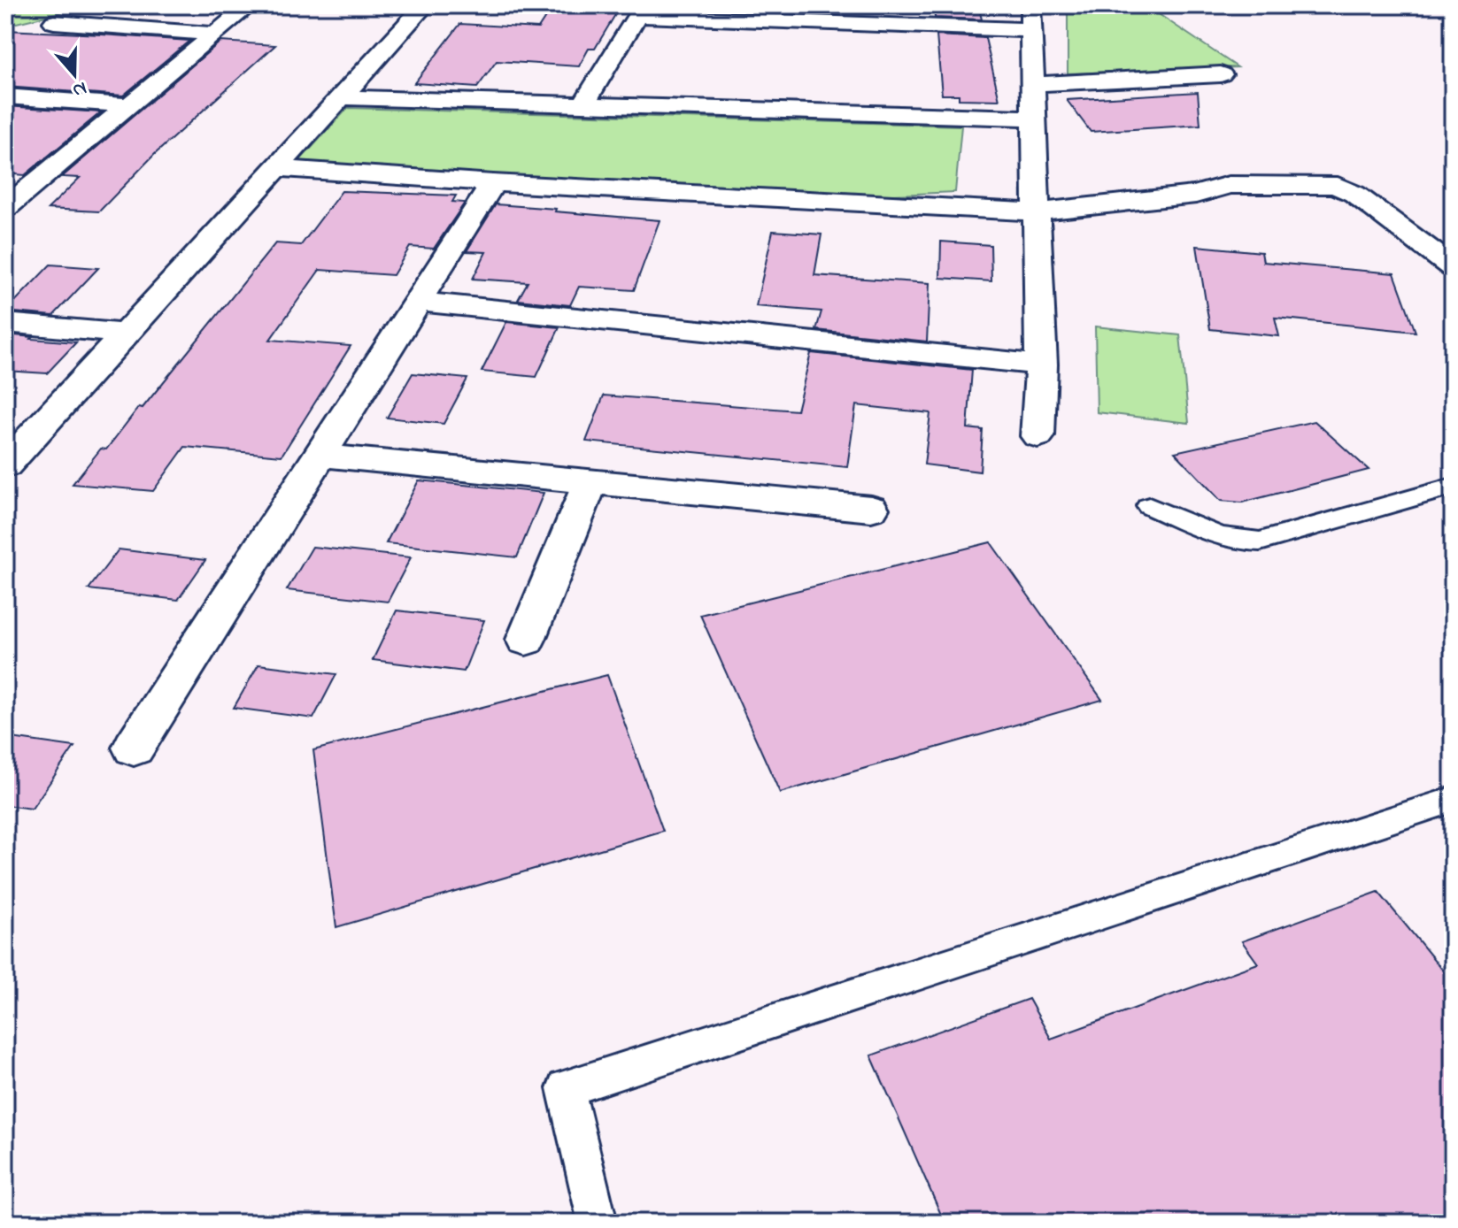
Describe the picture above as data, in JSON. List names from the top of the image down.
{
  "north": "bottom"
}
